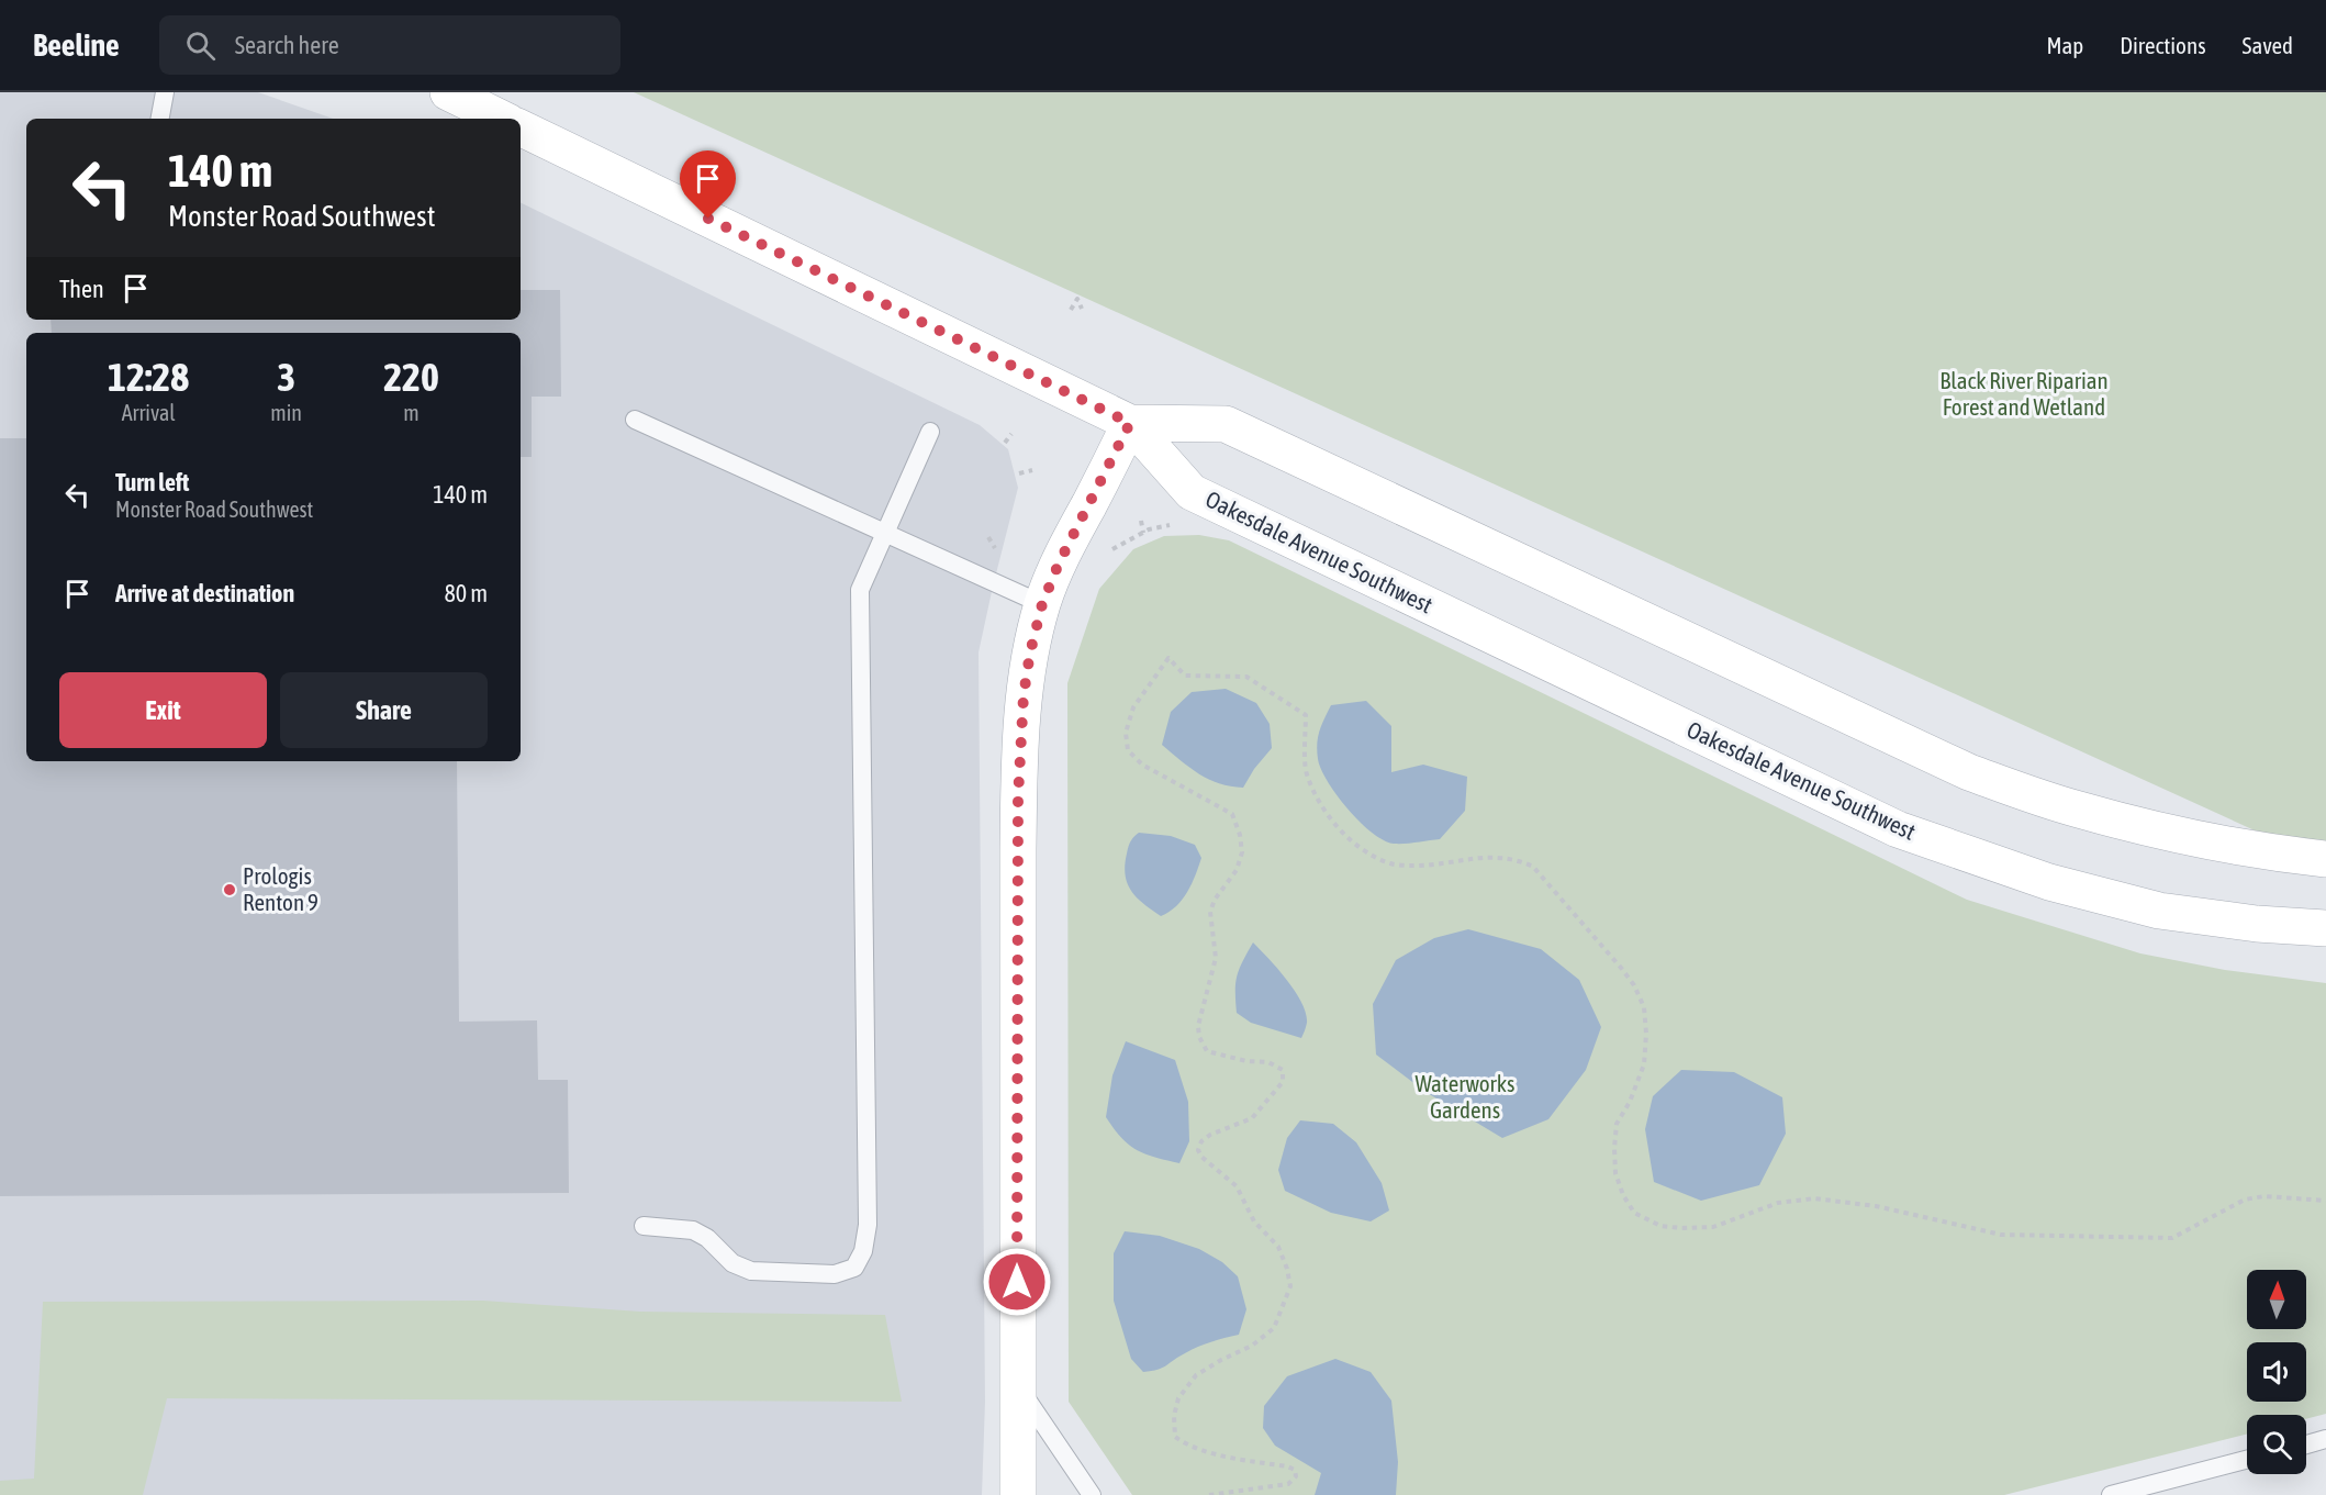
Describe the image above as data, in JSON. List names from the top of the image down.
{
  "streets": {
    "street": ["Oakesdale Avenue Southwest"]
  },
  "parks": ["Black River Riparian Forest and Wetland", "Waterworks Gardens"],
  "places": ["Prologis Renton 9"],
  "north": "top",
  "page": {
    "header": "Beeline",
    "search": "Search here",
    "nav": ["Map", "Directions", "Saved"],
    "turn": ["140 m", "Monster Road Southwest"],
    "then": "Then",
    "eta": [
      "12:28",
      "Arrival",
      "3",
      "min",
      "220",
      "m"
    ],
    "list": [
      {
        "name": "Turn left",
        "note": "Monster Road Southwest",
        "value": "140 m"
      },
      {
        "name": "Arrive at destination",
        "value": "80 m"
      }
    ],
    "buttons": ["Exit", "Share"]
  }
}
